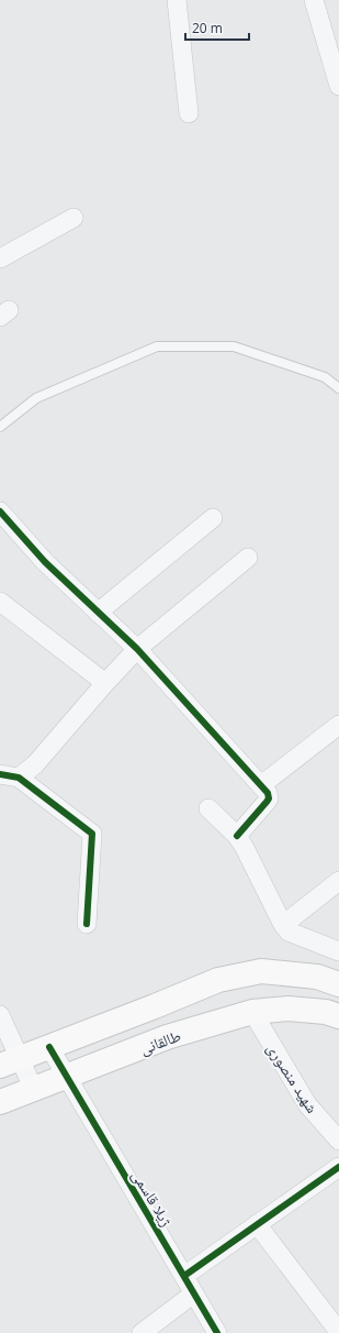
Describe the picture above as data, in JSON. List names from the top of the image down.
{
  "streets": {
    "main road": ["طالقانی"],
    "street": ["شهید منصوری", "ژیلا قاسمی"]
  },
  "crossings": [
    ["طالقانی", "شهید منصوری"],
    ["طالقانی", "ژیلا قاسمی"]
  ],
  "scale_bar": "20 m"
}
